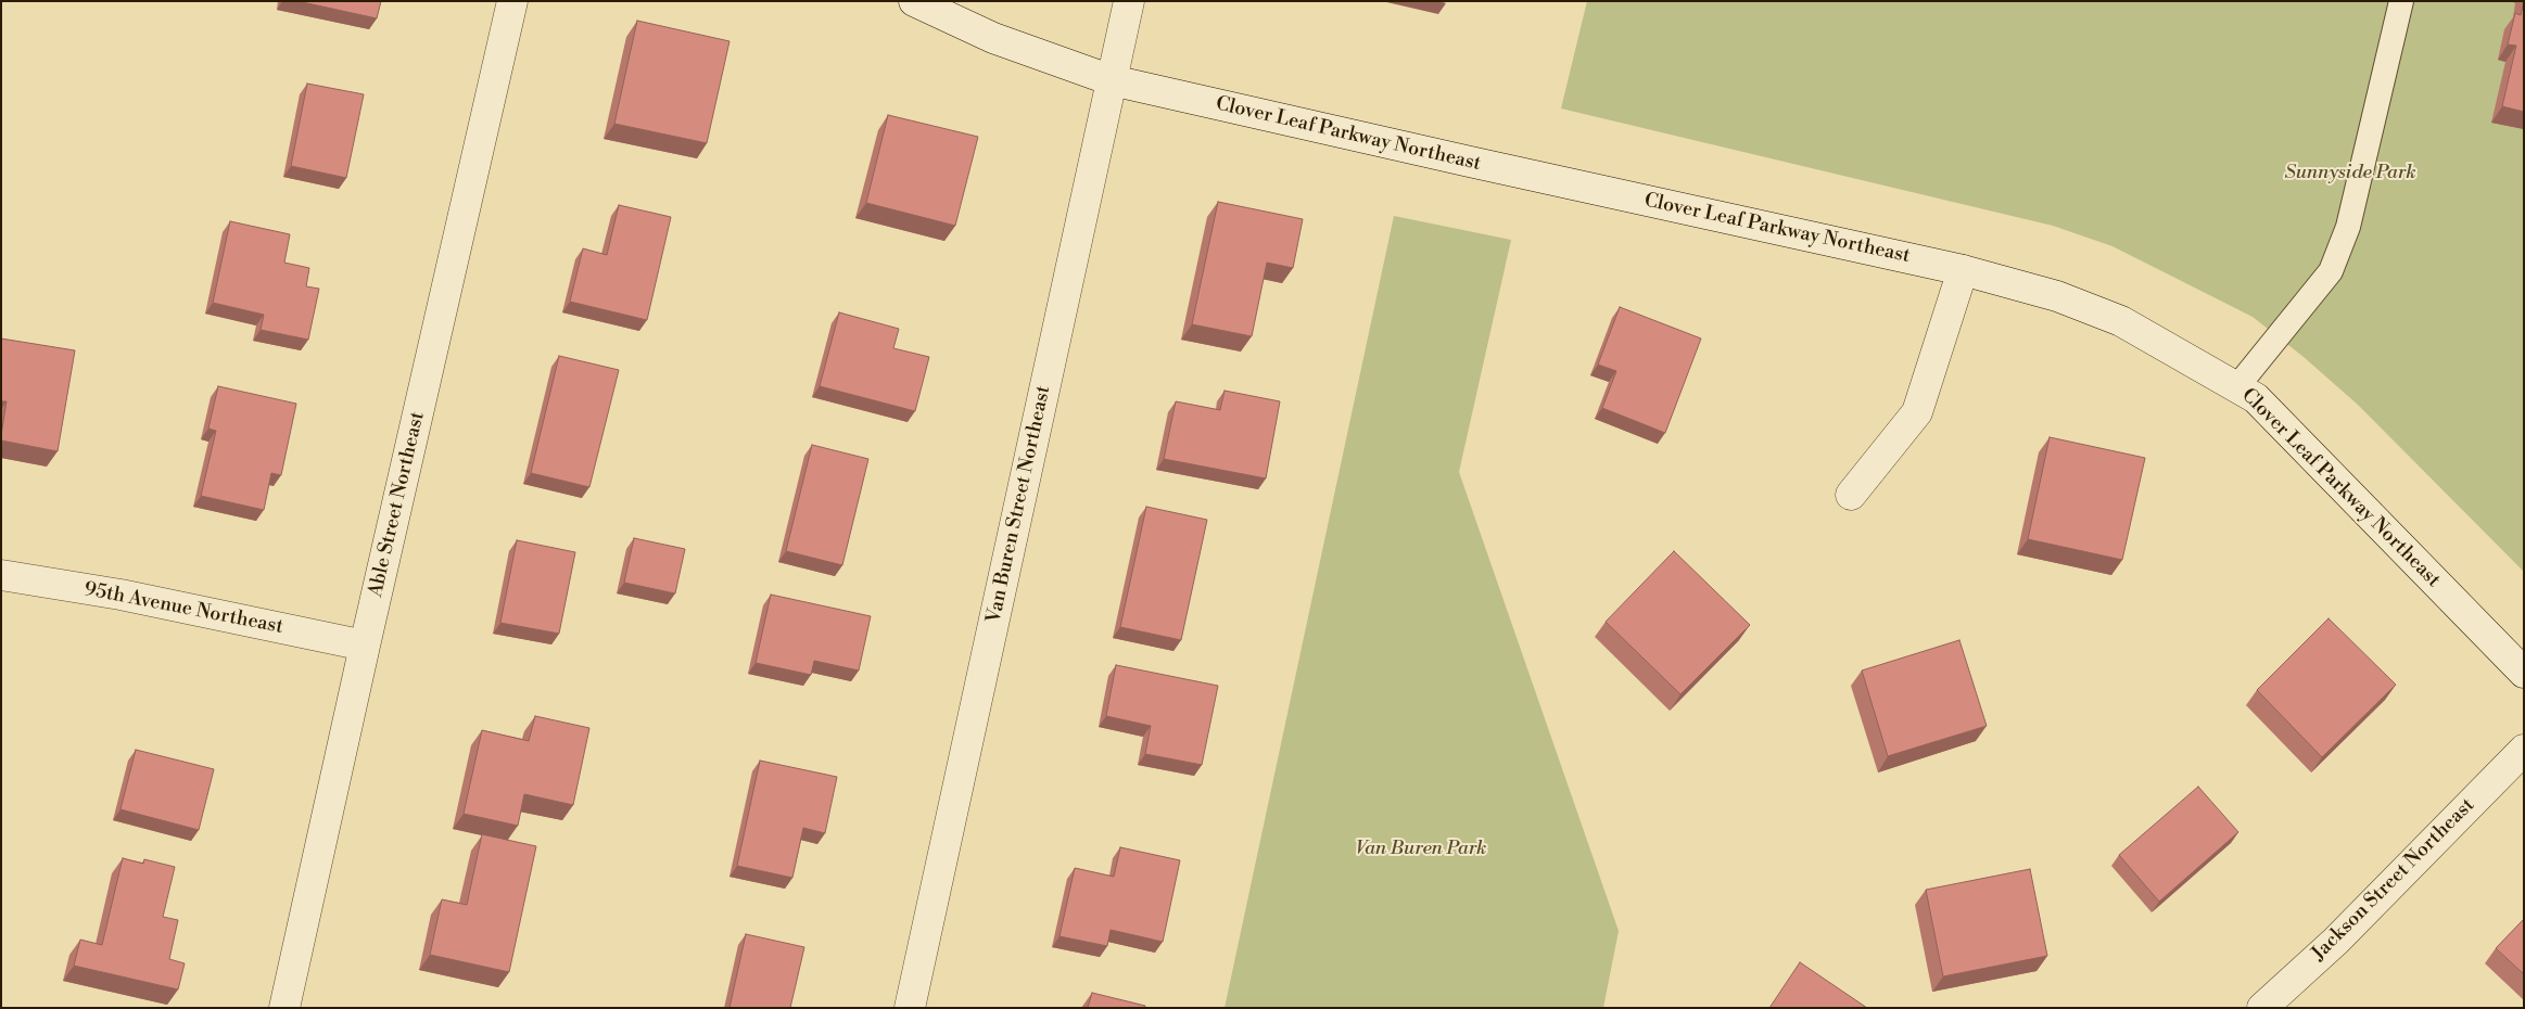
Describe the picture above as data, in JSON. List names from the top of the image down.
{
  "streets": {
    "street": [
      "Clover Leaf Parkway Northeast",
      "Able Street Northeast",
      "Van Buren Street Northeast",
      "95th Avenue Northeast",
      "Jackson Street Northeast"
    ]
  },
  "crossings": [
    ["Clover Leaf Parkway Northeast", "Van Buren Street Northeast"],
    ["Able Street Northeast", "95th Avenue Northeast"]
  ],
  "parks": ["Sunnyside Park", "Van Buren Park"]
}
